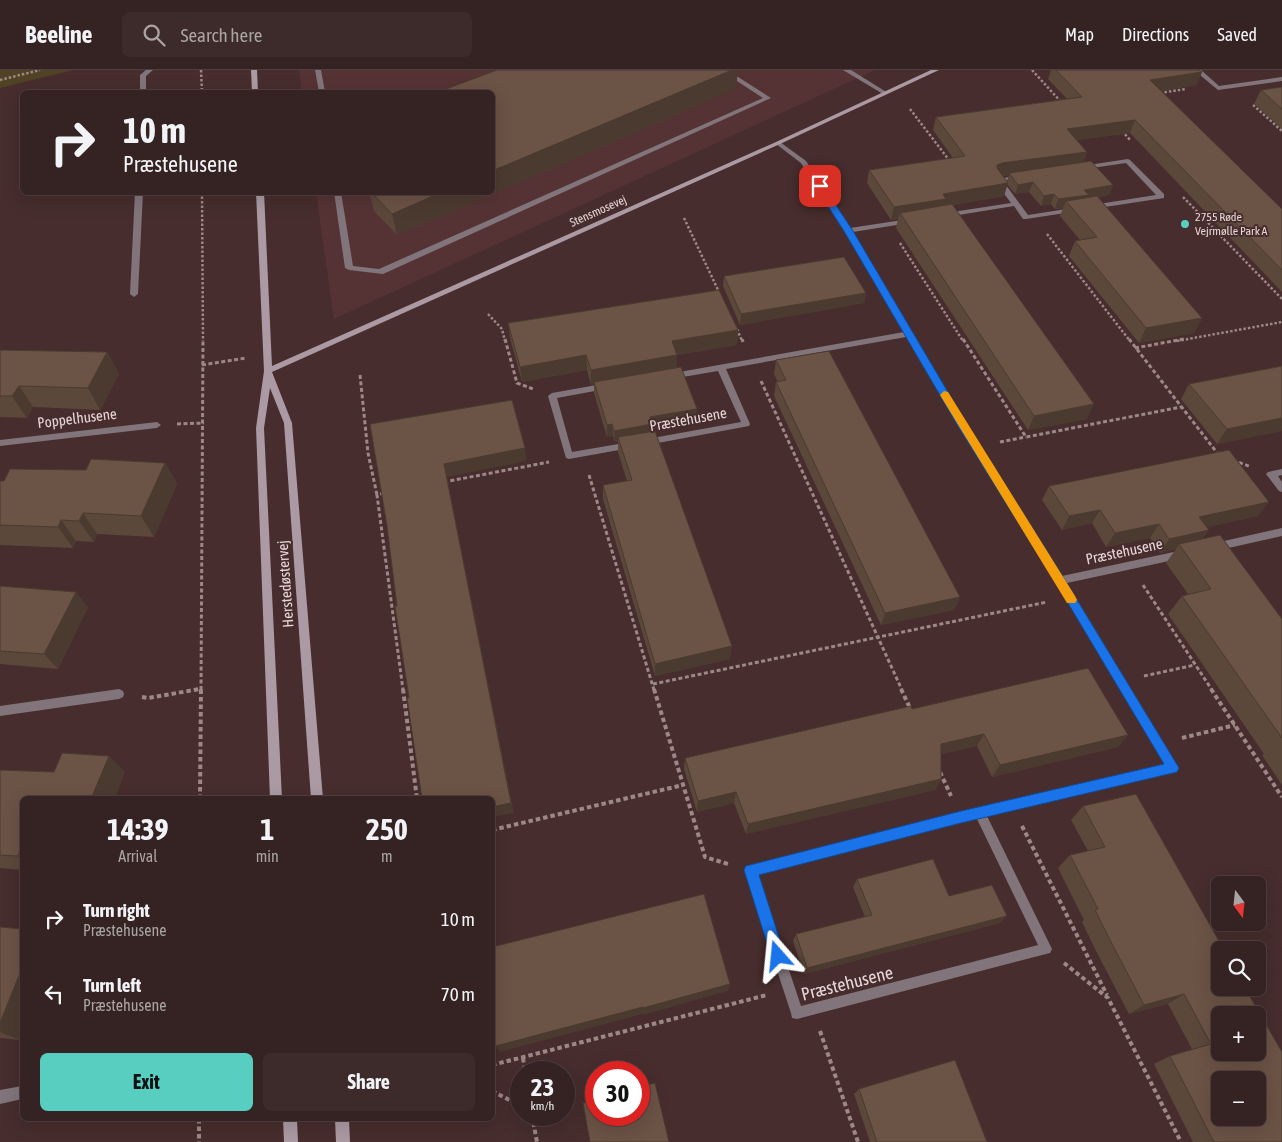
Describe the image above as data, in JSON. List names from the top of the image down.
{
  "streets": {
    "street": [
      "Stensmosevej",
      "Poppelhusene",
      "Præstehusene",
      "Herstedøstervej"
    ]
  },
  "crossings": [
    ["Stensmosevej", "Herstedøstervej"]
  ],
  "places": ["2755 Røde Vejrmølle Park A"],
  "north": "bottom",
  "page": {
    "header": "Beeline",
    "search": "Search here",
    "nav": ["Map", "Directions", "Saved"],
    "turn": ["10 m", "Præstehusene"],
    "eta": [
      "14:39",
      "Arrival",
      "1",
      "min",
      "250",
      "m"
    ],
    "map_buttons": ["+", "−"],
    "list": [
      {
        "name": "Turn right",
        "note": "Præstehusene",
        "value": "10 m"
      },
      {
        "name": "Turn left",
        "note": "Præstehusene",
        "value": "70 m"
      }
    ],
    "buttons": ["Exit", "Share"],
    "speed": "23 km/h",
    "limit": "30"
  }
}
